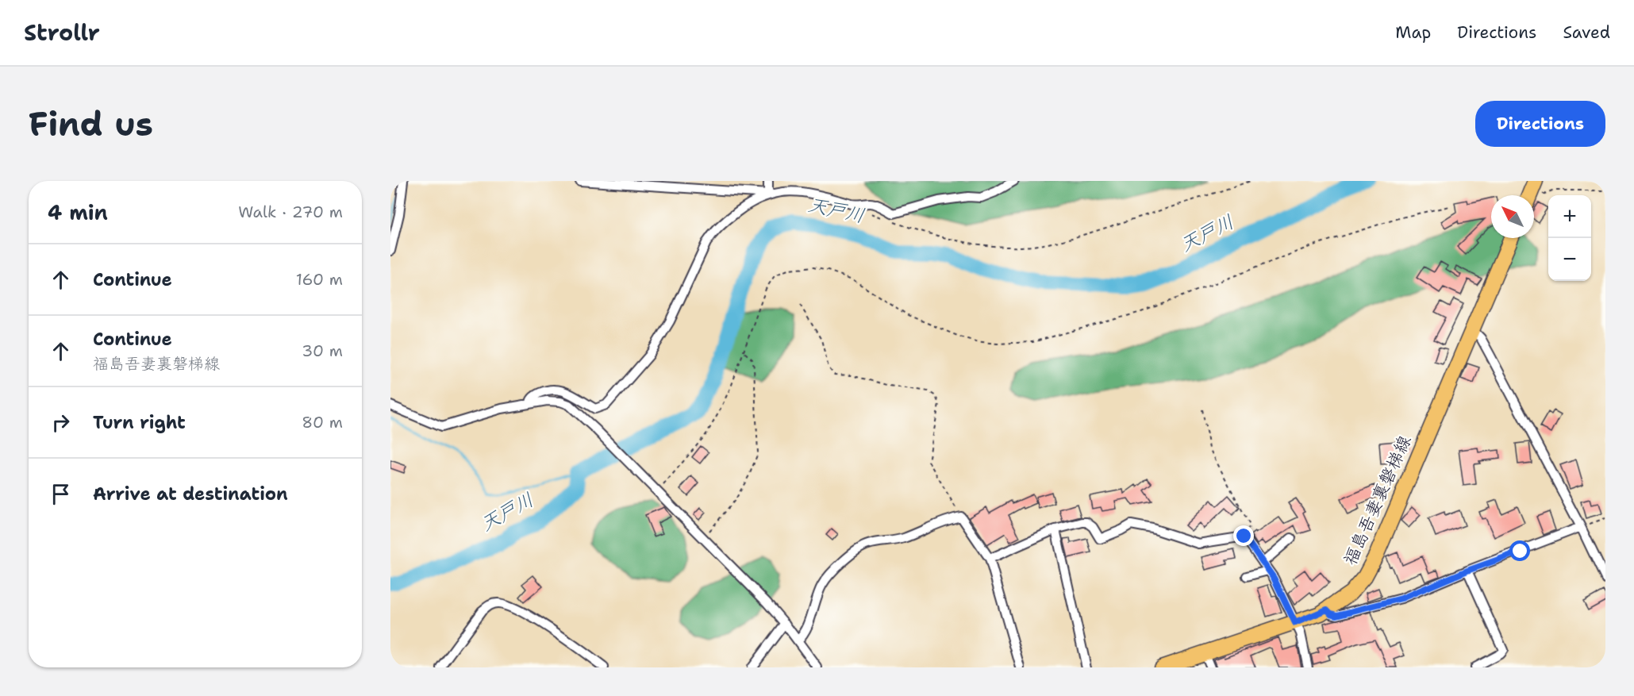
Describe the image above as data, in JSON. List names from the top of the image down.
{
  "streets": {
    "main road": ["福島吾妻裏磐梯線"]
  },
  "water": ["天戸川"],
  "north": "top left",
  "page": {
    "header": "Strollr",
    "nav": ["Map", "Directions", "Saved"],
    "buttons": "Directions",
    "title": "Find us",
    "heading": ["4 min", "Walk · 270 m"],
    "map_buttons": ["+", "−"],
    "list": [
      ["Continue", "160 m"],
      ["Continue", "福島吾妻裏磐梯線", "30 m"],
      ["Turn right", "80 m"],
      "Arrive at destination"
    ]
  }
}
